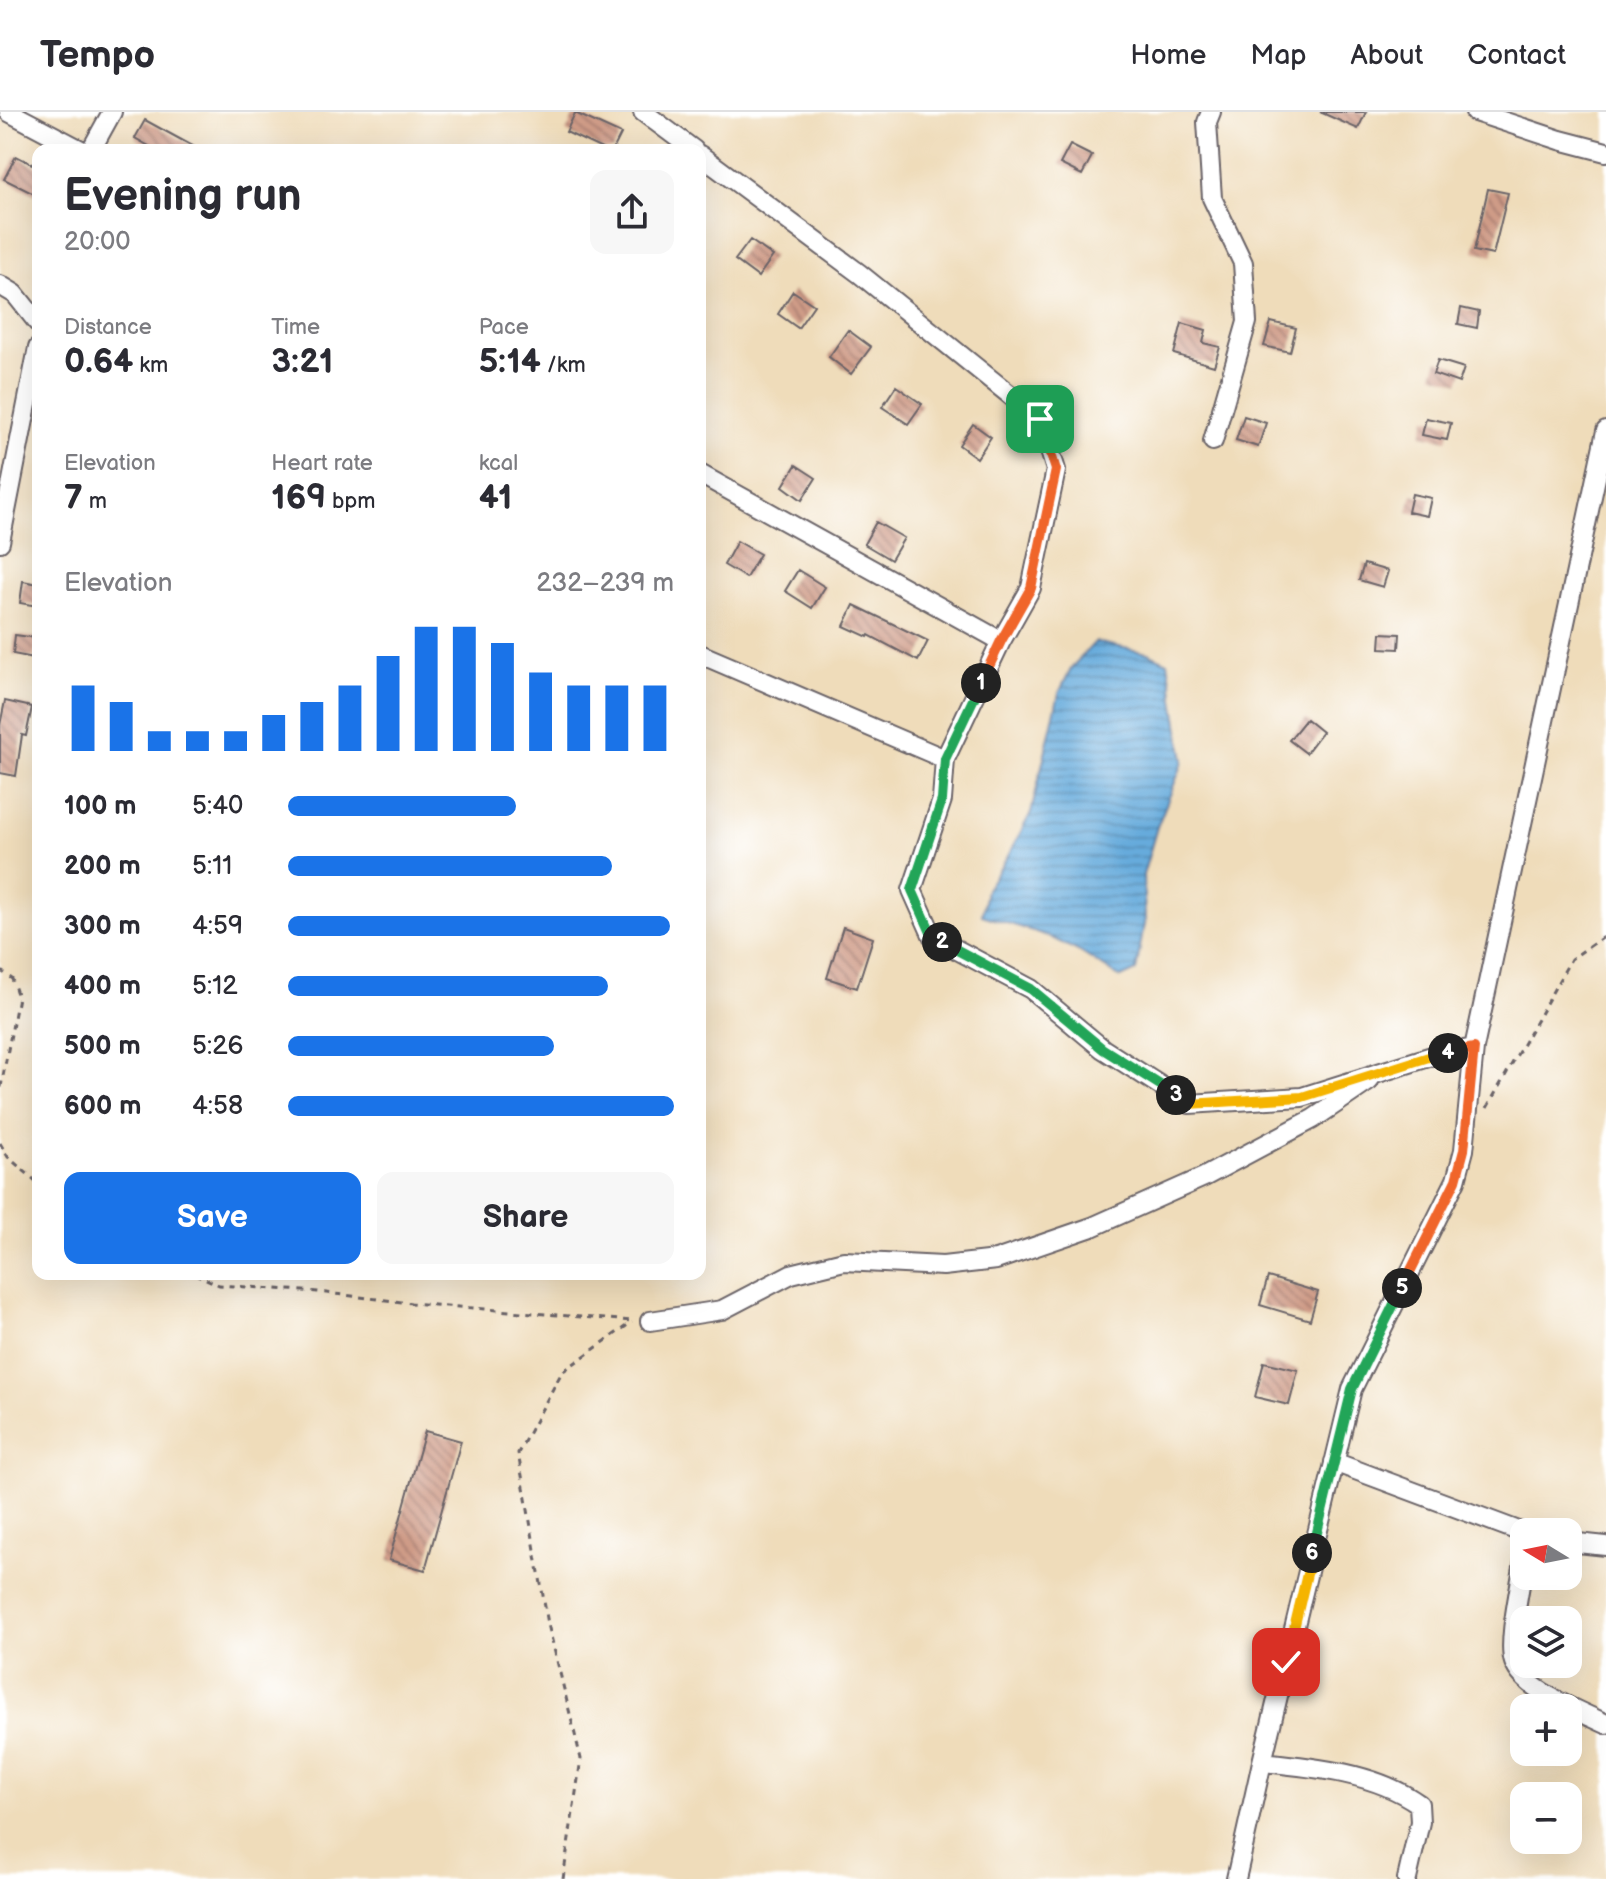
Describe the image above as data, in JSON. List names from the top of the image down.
{
  "north": "left",
  "page": {
    "header": "Tempo",
    "nav": [
      "Home",
      "Map",
      "About",
      "Contact"
    ],
    "heading": ["Evening run", "20:00"],
    "stats": [
      ["Distance", "0.64 km"],
      ["Time", "3:21"],
      ["Pace", "5:14 /km"],
      ["Elevation", "7 m"],
      ["Heart rate", "169 bpm"],
      ["kcal", "41"]
    ],
    "chart": ["Elevation", "232–239 m"],
    "pins": [
      "1",
      "2",
      "4",
      "3",
      "5",
      "6"
    ],
    "list": [
      {
        "name": "100 m",
        "note": "5:40"
      },
      {
        "name": "200 m",
        "note": "5:11"
      },
      {
        "name": "300 m",
        "note": "4:59"
      },
      {
        "name": "400 m",
        "note": "5:12"
      },
      {
        "name": "500 m",
        "note": "5:26"
      },
      {
        "name": "600 m",
        "note": "4:58"
      }
    ],
    "buttons": ["Save", "Share"],
    "map_buttons": ["+", "−"]
  }
}
